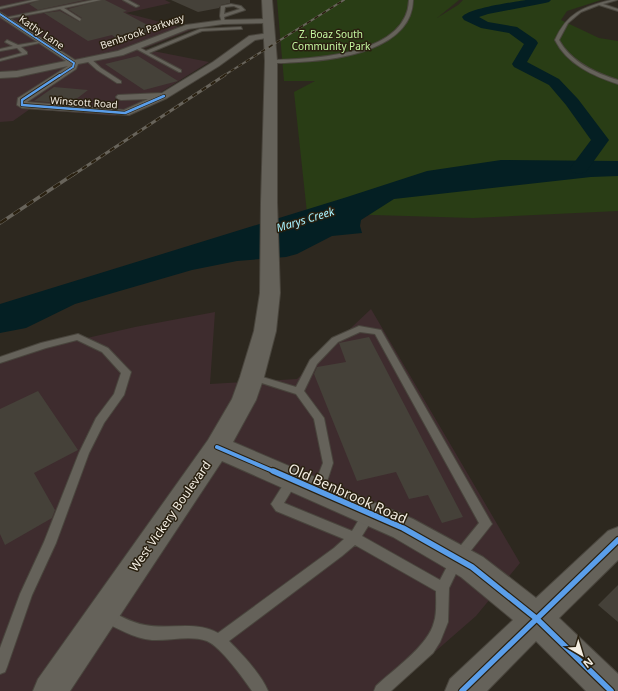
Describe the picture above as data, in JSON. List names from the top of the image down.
{
  "streets": {
    "main road": ["Old Benbrook Road", "West Vickery Boulevard"],
    "street": ["Benbrook Parkway", "Kathy Lane", "Winscott Road"]
  },
  "crossings": [
    ["Benbrook Parkway", "Kathy Lane"],
    ["Benbrook Parkway", "Winscott Road"],
    ["Kathy Lane", "Winscott Road"],
    ["Old Benbrook Road", "West Vickery Boulevard"]
  ],
  "water": ["Marys Creek"],
  "parks": ["Z. Boaz South Community Park"],
  "north": "bottom right"
}
